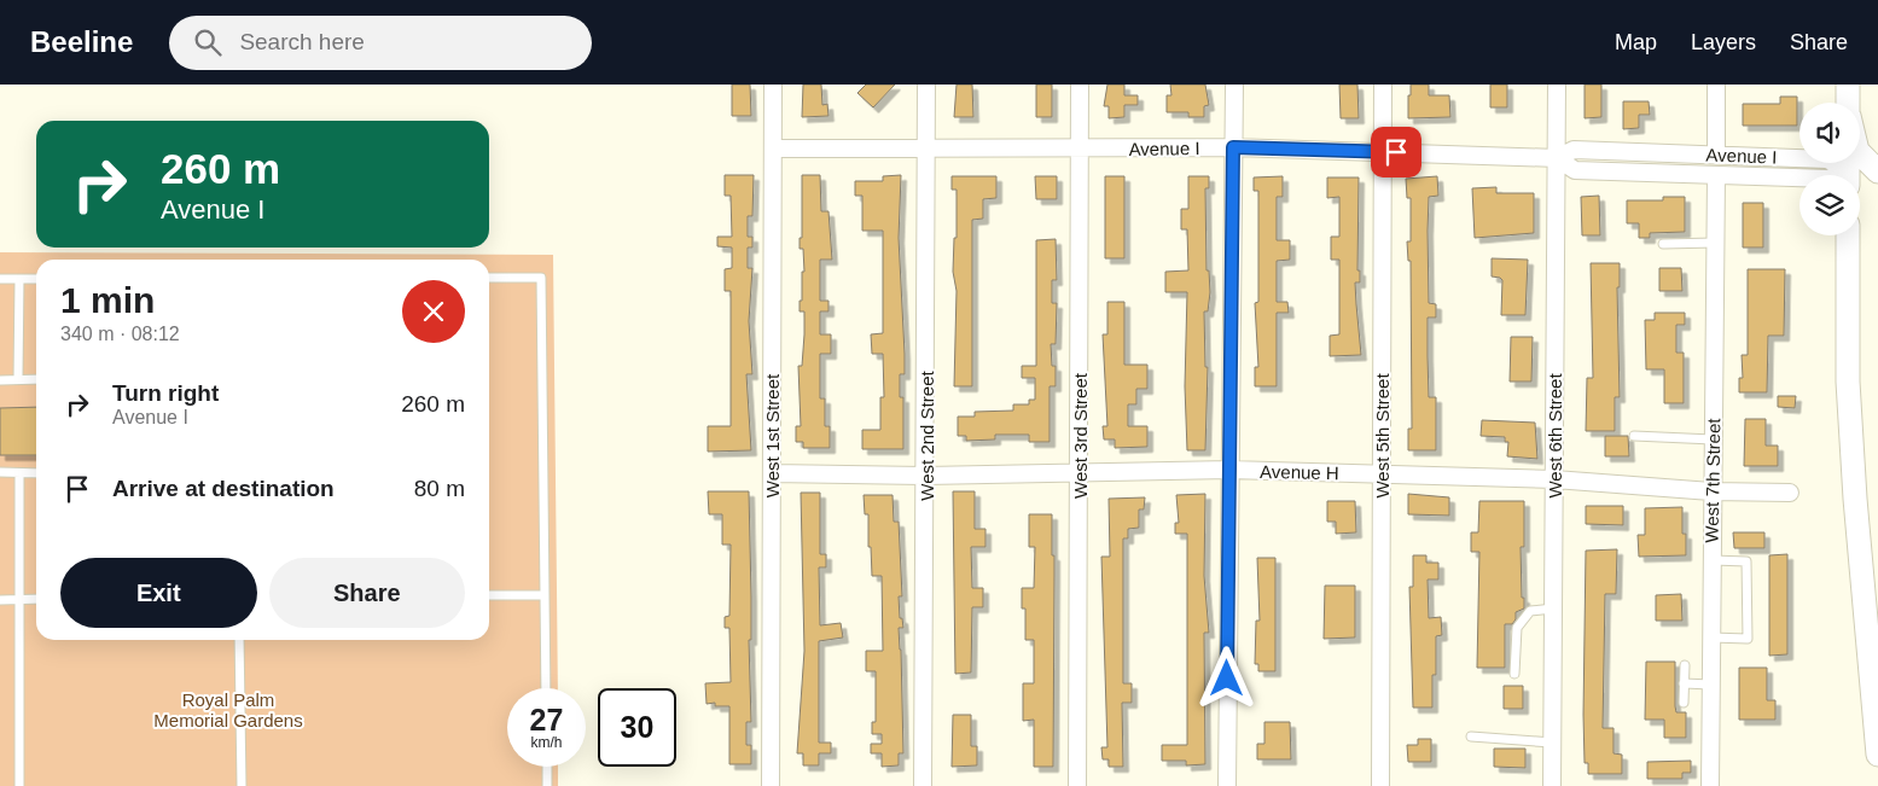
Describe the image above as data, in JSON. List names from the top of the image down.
{
  "streets": {
    "street": [
      "Avenue I",
      "West 1st Street",
      "West 2nd Street",
      "West 3rd Street",
      "West 5th Street",
      "West 6th Street",
      "Avenue H",
      "West 7th Street"
    ]
  },
  "crossings": [
    ["Avenue I", "West 1st Street"],
    ["Avenue I", "West 2nd Street"],
    ["Avenue I", "West 3rd Street"],
    ["Avenue I", "West 5th Street"],
    ["Avenue I", "West 6th Street"],
    ["Avenue I", "West 7th Street"],
    ["West 1st Street", "Avenue H"],
    ["West 2nd Street", "Avenue H"],
    ["West 3rd Street", "Avenue H"],
    ["West 5th Street", "Avenue H"],
    ["West 6th Street", "Avenue H"],
    ["Avenue H", "West 7th Street"]
  ],
  "parks": ["Royal Palm Memorial Gardens"],
  "page": {
    "header": "Beeline",
    "search": "Search here",
    "nav": ["Map", "Layers", "Share"],
    "turn": ["260 m", "Avenue I"],
    "heading": ["1 min", "340 m · 08:12"],
    "list": [
      {
        "name": "Turn right",
        "note": "Avenue I",
        "value": "260 m"
      },
      {
        "name": "Arrive at destination",
        "value": "80 m"
      }
    ],
    "buttons": ["Exit", "Share"],
    "speed": "27 km/h",
    "limit": "30"
  }
}
